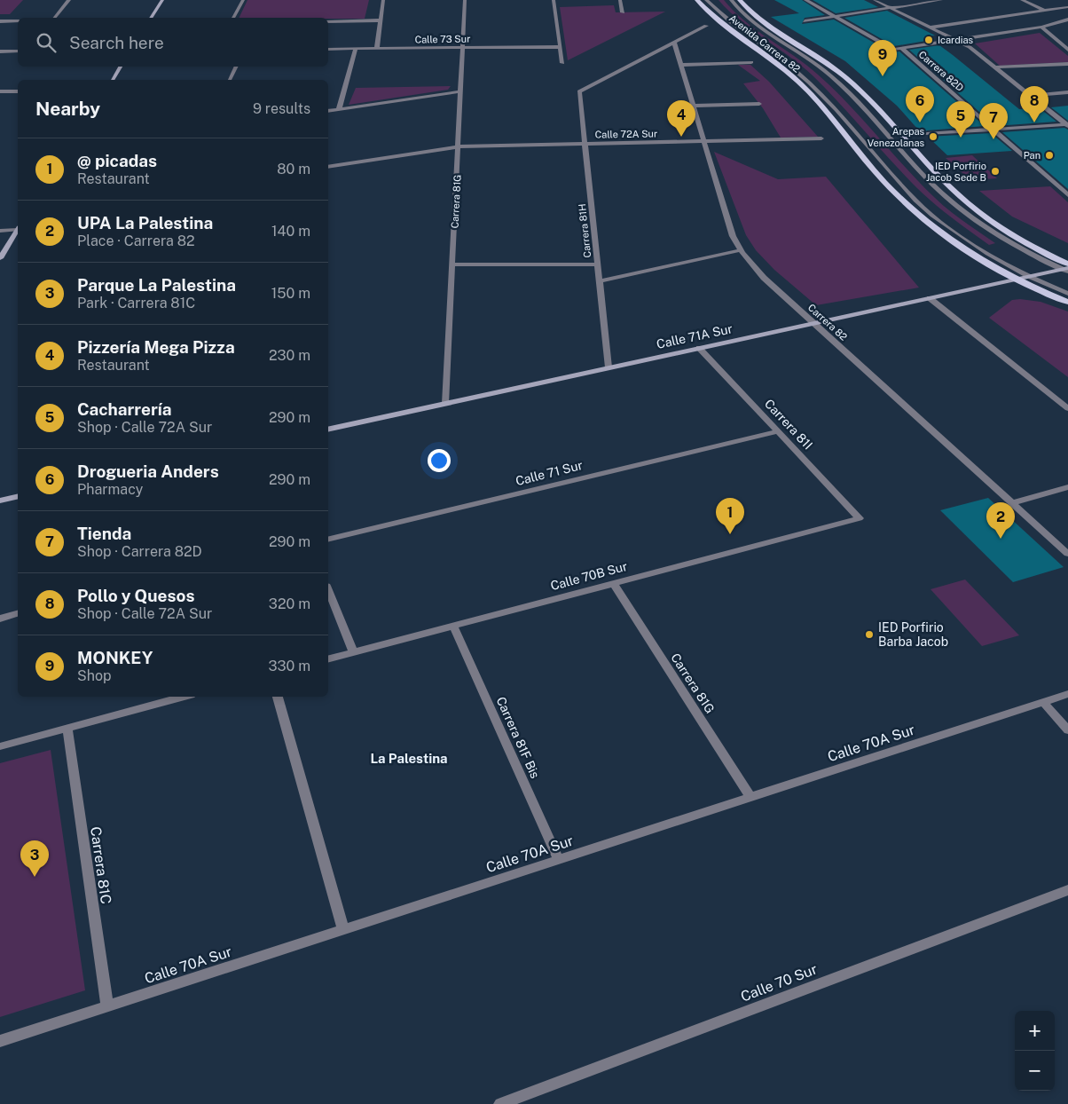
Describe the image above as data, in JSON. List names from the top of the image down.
{
  "streets": {
    "main road": ["Avenida Carrera 82"],
    "street": [
      "Calle 73 Sur",
      "Carrera 82D",
      "Calle 72A Sur",
      "Carrera 81G",
      "Carrera 81H",
      "Carrera 82",
      "Calle 71A Sur",
      "Carrera 81I",
      "Calle 71 Sur",
      "Calle 70B Sur",
      "Carrera 81F Bis",
      "Calle 70A Sur",
      "Carrera 81C",
      "Calle 70 Sur"
    ]
  },
  "crossings": [
    ["Calle 73 Sur", "Carrera 81G"],
    ["Avenida Carrera 82", "Calle 71A Sur"],
    ["Calle 72A Sur", "Carrera 81G"],
    ["Calle 72A Sur", "Carrera 81H"],
    ["Calle 72A Sur", "Carrera 82"],
    ["Carrera 81G", "Calle 71A Sur"],
    ["Carrera 81G", "Calle 70B Sur"],
    ["Carrera 81G", "Calle 70A Sur"],
    ["Carrera 81H", "Carrera 82"],
    ["Carrera 81H", "Calle 71A Sur"],
    ["Carrera 82", "Calle 71A Sur"],
    ["Calle 71A Sur", "Carrera 81I"],
    ["Carrera 81I", "Calle 71 Sur"],
    ["Carrera 81I", "Calle 70B Sur"],
    ["Calle 70B Sur", "Carrera 81F Bis"],
    ["Carrera 81F Bis", "Calle 70A Sur"],
    ["Calle 70A Sur", "Carrera 81C"]
  ],
  "districts": ["La Palestina"],
  "places": [
    "Icardias",
    "Arepas Venezolanas",
    "Pan",
    "IED Porfirio Jacob Sede B",
    "IED Porfirio Barba Jacob"
  ],
  "page": {
    "search": "Search here",
    "pins": [
      "9",
      "6",
      "8",
      "4",
      "5",
      "7",
      "1",
      "2",
      "3"
    ],
    "heading": ["Nearby", "9 results"],
    "list": [
      {
        "mark": "1",
        "name": "@ picadas",
        "note": "Restaurant",
        "value": "80 m"
      },
      {
        "mark": "2",
        "name": "UPA La Palestina",
        "note": "Place · Carrera 82",
        "value": "140 m"
      },
      {
        "mark": "3",
        "name": "Parque La Palestina",
        "note": "Park · Carrera 81C",
        "value": "150 m"
      },
      {
        "mark": "4",
        "name": "Pizzería Mega Pizza",
        "note": "Restaurant",
        "value": "230 m"
      },
      {
        "mark": "5",
        "name": "Cacharrería",
        "note": "Shop · Calle 72A Sur",
        "value": "290 m"
      },
      {
        "mark": "6",
        "name": "Drogueria Anders",
        "note": "Pharmacy",
        "value": "290 m"
      },
      {
        "mark": "7",
        "name": "Tienda",
        "note": "Shop · Carrera 82D",
        "value": "290 m"
      },
      {
        "mark": "8",
        "name": "Pollo y Quesos",
        "note": "Shop · Calle 72A Sur",
        "value": "320 m"
      },
      {
        "mark": "9",
        "name": "MONKEY",
        "note": "Shop",
        "value": "330 m"
      }
    ],
    "map_buttons": ["+", "−"]
  }
}
